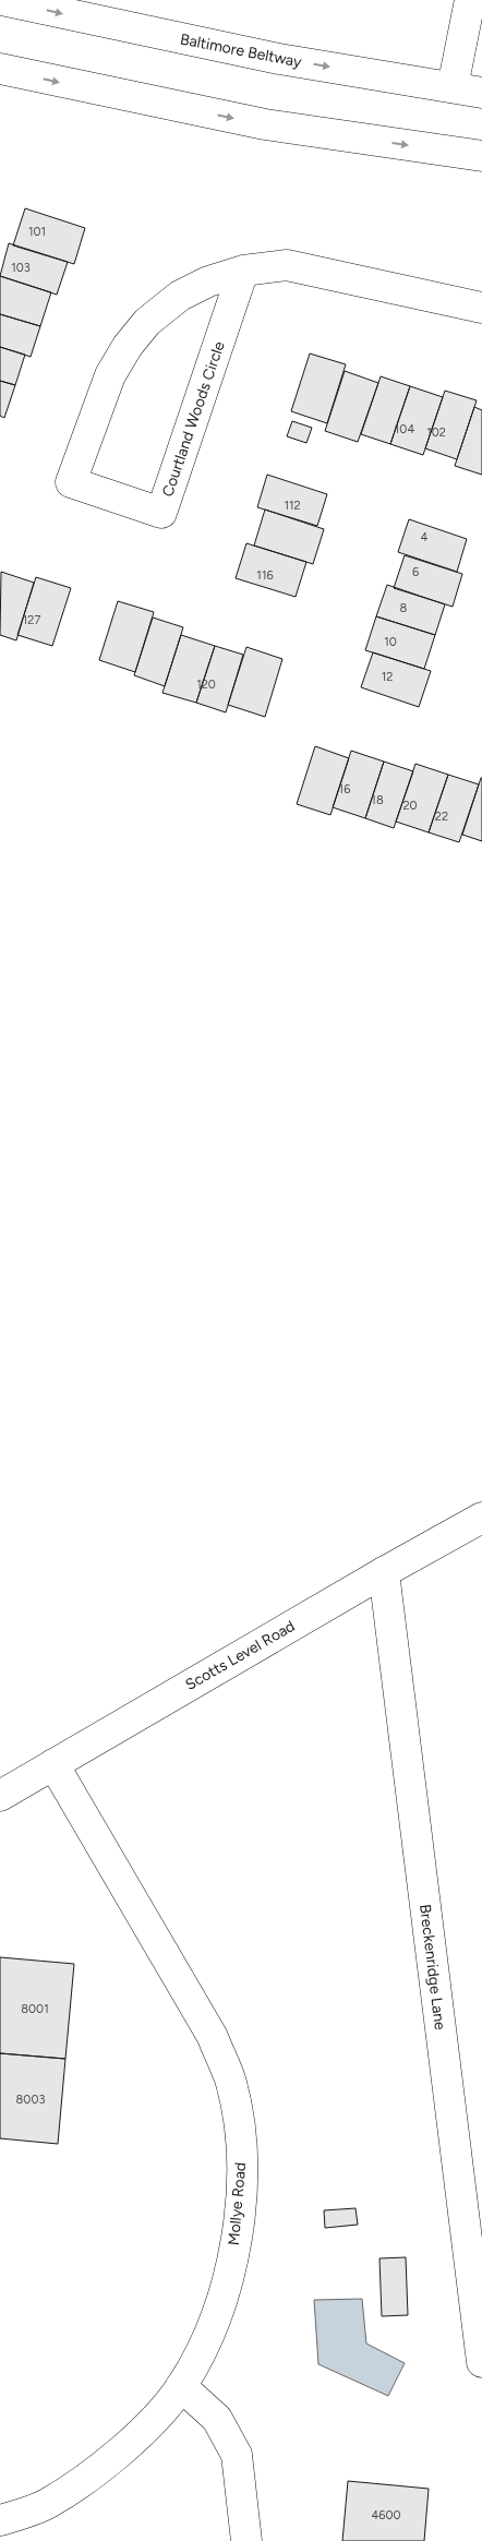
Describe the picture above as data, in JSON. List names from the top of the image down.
{
  "streets": {
    "main road": [
      "Baltimore Beltway",
      "Courtland Woods Circle",
      "Scotts Level Road",
      "Breckenridge Lane",
      "Mollye Road"
    ]
  },
  "crossings": [
    ["Scotts Level Road", "Breckenridge Lane"],
    ["Scotts Level Road", "Mollye Road"]
  ],
  "house_numbers": [
    "101",
    "103",
    "104",
    "102",
    "112",
    "4",
    "6",
    "116",
    "8",
    "127",
    "10",
    "12",
    "120",
    "16",
    "18",
    "20",
    "22",
    "8001",
    "8003",
    "4600"
  ]
}
